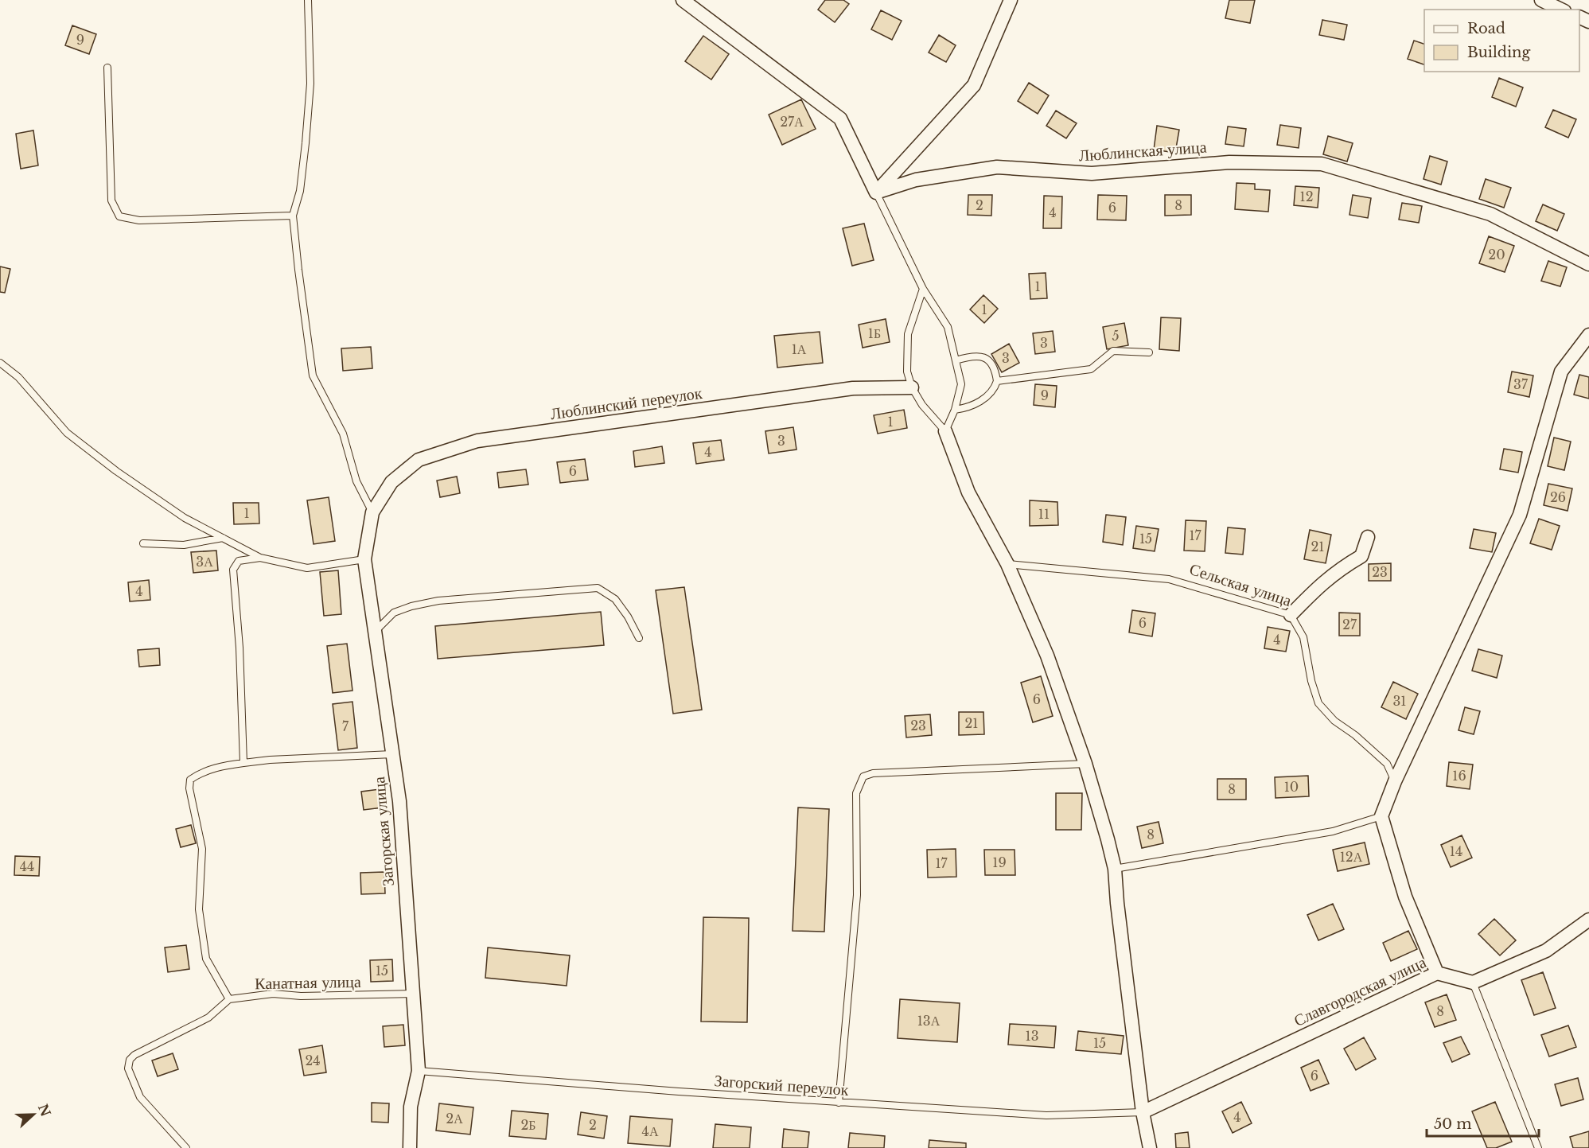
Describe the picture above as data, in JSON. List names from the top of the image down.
{
  "streets": {
    "street": [
      "Люблинская улица",
      "Люблинский переулок",
      "Загорская улица",
      "Славгородская улица"
    ],
    "lane": ["Сельская улица", "Канатная улица", "Загорский переулок"]
  },
  "crossings": [
    ["Люблинский переулок", "Загорская улица"],
    ["Загорская улица", "Канатная улица"],
    ["Загорская улица", "Загорский переулок"],
    ["Славгородская улица", "Загорский переулок"]
  ],
  "house_numbers": [
    "9",
    "27А",
    "12",
    "2",
    "8",
    "6",
    "4",
    "20",
    "1",
    "1",
    "1Б",
    "5",
    "3",
    "1А",
    "3",
    "37",
    "9",
    "1",
    "3",
    "4",
    "6",
    "26",
    "1",
    "11",
    "17",
    "15",
    "21",
    "3А",
    "23",
    "4",
    "6",
    "27",
    "4",
    "6",
    "31",
    "21",
    "23",
    "7",
    "16",
    "10",
    "8",
    "8",
    "14",
    "12А",
    "19",
    "17",
    "44",
    "15",
    "8",
    "13А",
    "13",
    "15",
    "24",
    "6",
    "4",
    "2А",
    "2Б",
    "2",
    "4А"
  ],
  "legend": ["Road", "Building"],
  "scale_bar": "50 m",
  "north": "right"
}
